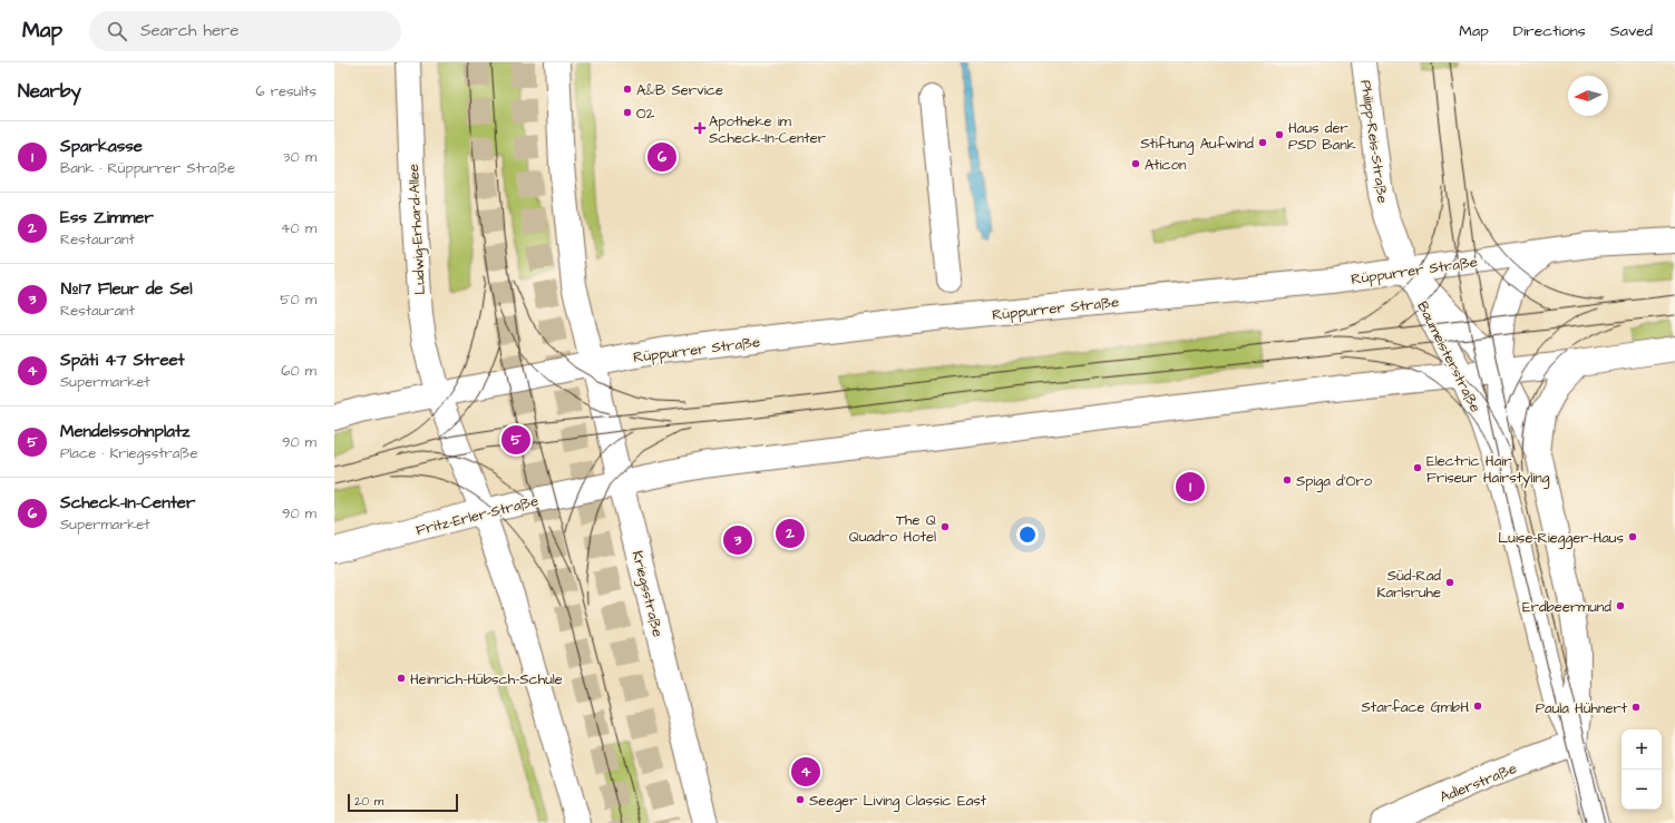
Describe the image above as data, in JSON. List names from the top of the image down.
{
  "streets": {
    "main road": [
      "Philipp-Reis-Straße",
      "Ludwig-Erhard-Allee",
      "Rüppurrer Straße",
      "Baumeisterstraße",
      "Fritz-Erler-Straße",
      "Kriegsstraße",
      "Adlerstraße"
    ]
  },
  "crossings": [
    ["Philipp-Reis-Straße", "Rüppurrer Straße"],
    ["Philipp-Reis-Straße", "Baumeisterstraße"],
    ["Ludwig-Erhard-Allee", "Rüppurrer Straße"],
    ["Rüppurrer Straße", "Baumeisterstraße"],
    ["Rüppurrer Straße", "Kriegsstraße"],
    ["Baumeisterstraße", "Adlerstraße"],
    ["Fritz-Erler-Straße", "Kriegsstraße"]
  ],
  "places": {
    "other": [
      "A&B Service",
      "O2",
      "Haus der PSD Bank",
      "Stiftung Aufwind",
      "Aticon",
      "Electric Hair Friseur Hairstyling",
      "Spiga d'Oro",
      "The Q Quadro Hotel",
      "Luise-Riegger-Haus",
      "Süd-Rad Karlsruhe",
      "Erdbeermund",
      "Heinrich-Hübsch-Schule",
      "Starface GmbH",
      "Paula Hühnert",
      "Seeger Living Classic East"
    ],
    "health": ["Apotheke im Scheck-In-Center"]
  },
  "scale_bar": "20 m",
  "north": "left",
  "page": {
    "header": "Map",
    "search": "Search here",
    "nav": ["Map", "Directions", "Saved"],
    "heading": ["Nearby", "6 results"],
    "list": [
      {
        "mark": "1",
        "name": "Sparkasse",
        "note": "Bank · Rüppurrer Straße",
        "value": "30 m"
      },
      {
        "mark": "2",
        "name": "Ess Zimmer",
        "note": "Restaurant",
        "value": "40 m"
      },
      {
        "mark": "3",
        "name": "№17 Fleur de Sel",
        "note": "Restaurant",
        "value": "50 m"
      },
      {
        "mark": "4",
        "name": "Späti 47 Street",
        "note": "Supermarket",
        "value": "60 m"
      },
      {
        "mark": "5",
        "name": "Mendelssohnplatz",
        "note": "Place · Kriegsstraße",
        "value": "90 m"
      },
      {
        "mark": "6",
        "name": "Scheck-In-Center",
        "note": "Supermarket",
        "value": "90 m"
      }
    ],
    "pins": [
      "6",
      "5",
      "1",
      "2",
      "3",
      "4"
    ],
    "map_buttons": ["+", "−"],
    "scale": "20 m"
  }
}
